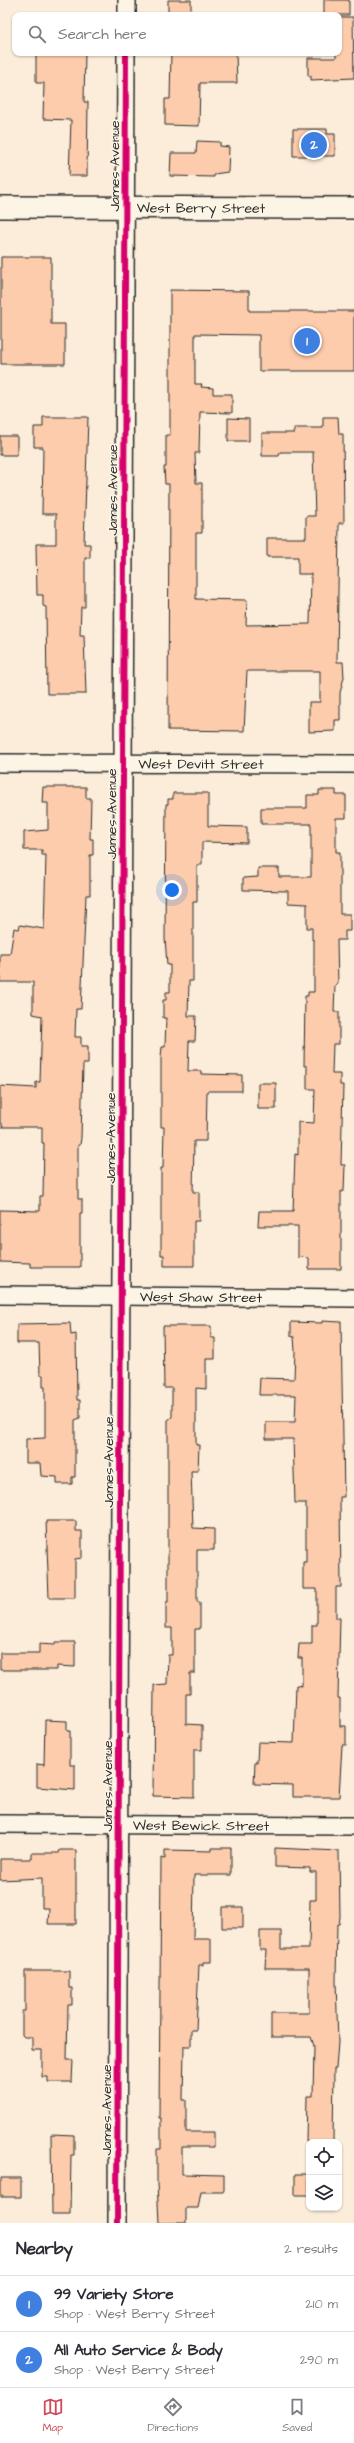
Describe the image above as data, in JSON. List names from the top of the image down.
{
  "streets": {
    "main road": ["West Berry Street"],
    "street": [
      "James Avenue",
      "West Devitt Street",
      "West Shaw Street",
      "West Bewick Street"
    ]
  },
  "crossings": [
    ["James Avenue", "West Berry Street"],
    ["James Avenue", "West Devitt Street"],
    ["James Avenue", "West Shaw Street"],
    ["James Avenue", "West Bewick Street"]
  ],
  "page": {
    "search": "Search here",
    "pins": ["2", "1"],
    "heading": ["Nearby", "2 results"],
    "list": [
      {
        "mark": "1",
        "name": "99 Variety Store",
        "note": "Shop · West Berry Street",
        "value": "210 m"
      },
      {
        "mark": "2",
        "name": "All Auto Service & Body",
        "note": "Shop · West Berry Street",
        "value": "290 m"
      }
    ],
    "nav": ["Map", "Directions", "Saved"]
  }
}
